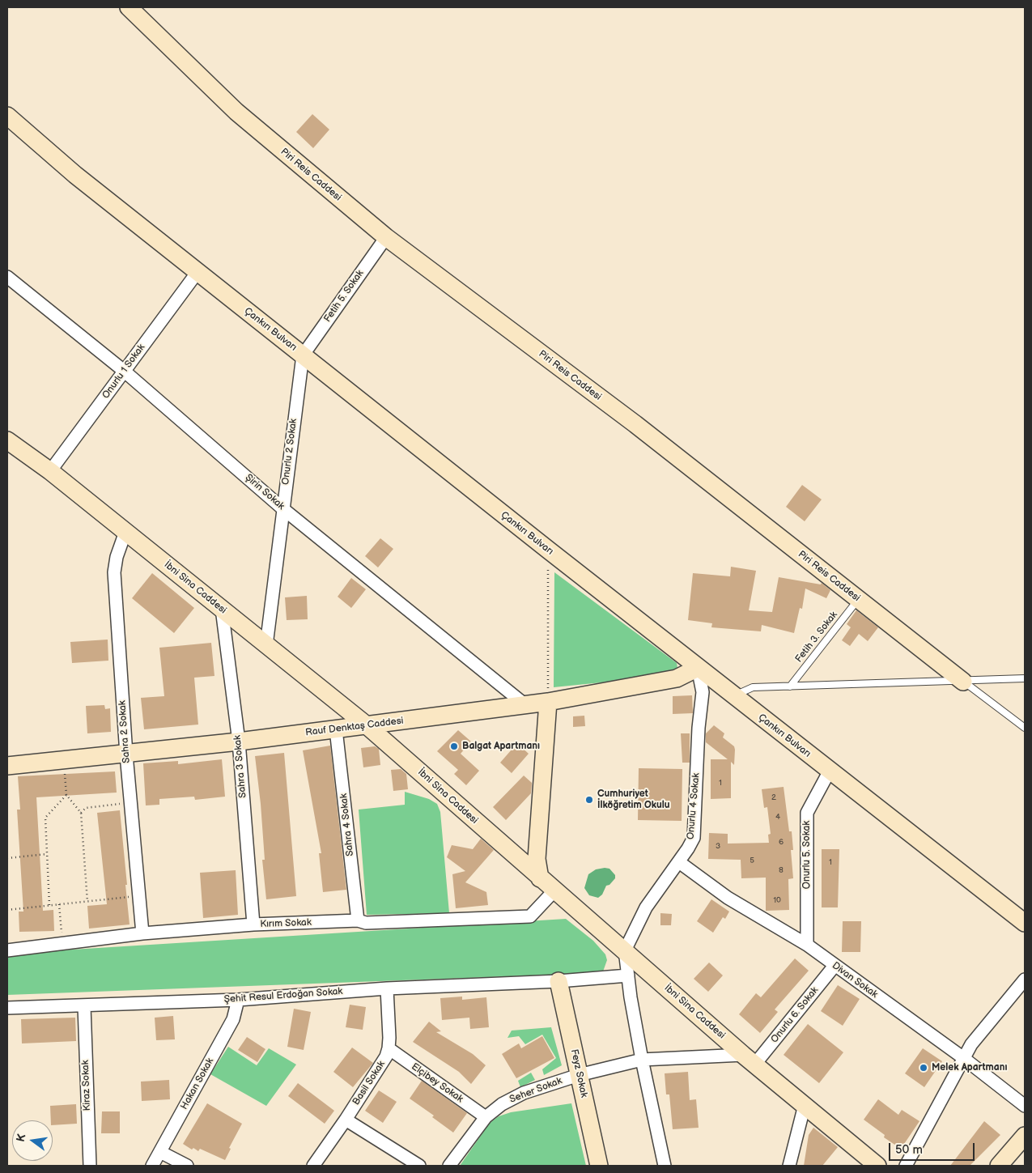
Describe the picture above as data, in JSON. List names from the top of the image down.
{
  "streets": {
    "street": [
      "Piri Reis Caddesi",
      "Fetih 5. Sokak",
      "Çankırı Bulvarı",
      "Onurlu 1 Sokak",
      "Onurlu 2 Sokak",
      "Şirin Sokak",
      "İbni Sina Caddesi",
      "Rauf Denktaş Caddesi",
      "Sahra 2 Sokak",
      "Sahra 3 Sokak",
      "Onurlu 4 Sokak",
      "Sahra 4 Sokak",
      "Onurlu 5. Sokak",
      "Kırım Sokak",
      "Divan Sokak",
      "Şehit Resul Erdoğan Sokak",
      "Onurlu 6. Sokak",
      "Feyz Sokak",
      "Basil Sokak",
      "Elçibey Sokak",
      "Hakan Sokak",
      "Kiraz Sokak",
      "Seher Sokak"
    ],
    "lane": ["Fetih 3. Sokak"]
  },
  "crossings": [
    ["Piri Reis Caddesi", "Fetih 5. Sokak"],
    ["Piri Reis Caddesi", "Fetih 3. Sokak"],
    ["Fetih 5. Sokak", "Çankırı Bulvarı"],
    ["Fetih 5. Sokak", "Onurlu 2 Sokak"],
    ["Çankırı Bulvarı", "Onurlu 1 Sokak"],
    ["Çankırı Bulvarı", "Onurlu 2 Sokak"],
    ["Çankırı Bulvarı", "Rauf Denktaş Caddesi"],
    ["Çankırı Bulvarı", "Onurlu 4 Sokak"],
    ["Çankırı Bulvarı", "Onurlu 5. Sokak"],
    ["Onurlu 1 Sokak", "Şirin Sokak"],
    ["Onurlu 1 Sokak", "İbni Sina Caddesi"],
    ["Onurlu 2 Sokak", "Şirin Sokak"],
    ["Onurlu 2 Sokak", "İbni Sina Caddesi"],
    ["Şirin Sokak", "Rauf Denktaş Caddesi"],
    ["İbni Sina Caddesi", "Rauf Denktaş Caddesi"],
    ["İbni Sina Caddesi", "Sahra 2 Sokak"],
    ["İbni Sina Caddesi", "Sahra 3 Sokak"],
    ["İbni Sina Caddesi", "Onurlu 4 Sokak"],
    ["İbni Sina Caddesi", "Kırım Sokak"],
    ["İbni Sina Caddesi", "Onurlu 6. Sokak"],
    ["İbni Sina Caddesi", "Seher Sokak"],
    ["Rauf Denktaş Caddesi", "Sahra 2 Sokak"],
    ["Rauf Denktaş Caddesi", "Sahra 3 Sokak"],
    ["Rauf Denktaş Caddesi", "Onurlu 4 Sokak"],
    ["Rauf Denktaş Caddesi", "Sahra 4 Sokak"],
    ["Sahra 2 Sokak", "Kırım Sokak"],
    ["Sahra 3 Sokak", "Kırım Sokak"],
    ["Onurlu 4 Sokak", "Divan Sokak"],
    ["Sahra 4 Sokak", "Kırım Sokak"],
    ["Onurlu 5. Sokak", "Divan Sokak"],
    ["Divan Sokak", "Onurlu 6. Sokak"],
    ["Şehit Resul Erdoğan Sokak", "Feyz Sokak"],
    ["Şehit Resul Erdoğan Sokak", "Basil Sokak"],
    ["Şehit Resul Erdoğan Sokak", "Hakan Sokak"],
    ["Şehit Resul Erdoğan Sokak", "Kiraz Sokak"],
    ["Onurlu 6. Sokak", "Seher Sokak"],
    ["Feyz Sokak", "Seher Sokak"],
    ["Basil Sokak", "Elçibey Sokak"],
    ["Elçibey Sokak", "Seher Sokak"]
  ],
  "places": ["Balgat Apartmanı", "Cumhuriyet İlköğretim Okulu", "Melek Apartmanı"],
  "house_numbers": [
    "1",
    "2",
    "4",
    "6",
    "3",
    "5",
    "1",
    "8",
    "10"
  ],
  "scale_bar": "50 m",
  "north": "left"
}
